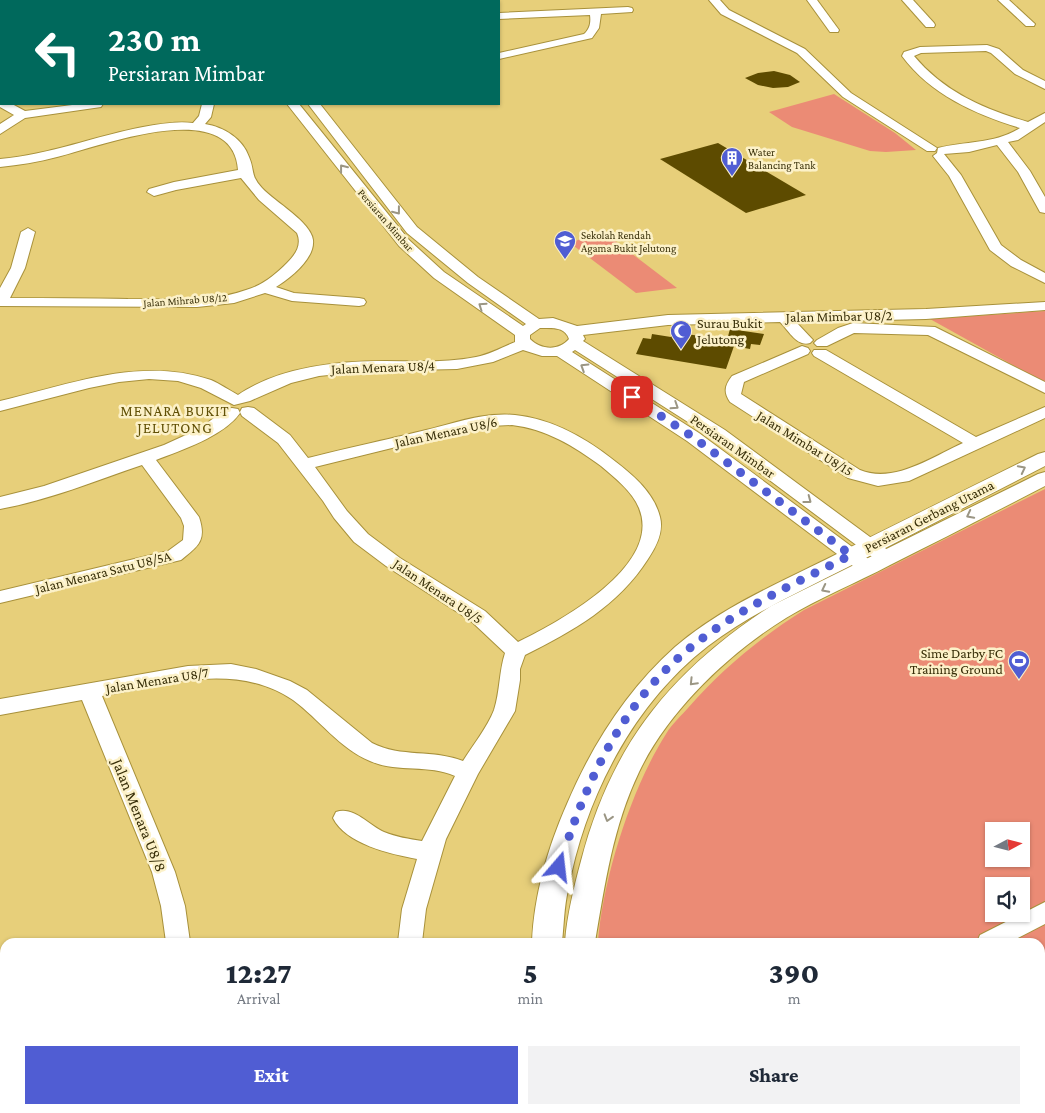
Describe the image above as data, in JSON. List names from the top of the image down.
{
  "streets": {
    "main road": ["Persiaran Gerbang Utama"],
    "street": [
      "Persiaran Mimbar",
      "Jalan Mihrab U8/12",
      "Jalan Mimbar U8/2",
      "Jalan Menara U8/4",
      "Jalan Menara U8/6",
      "Jalan Mimbar U8/15",
      "Jalan Menara Satu U8/5A",
      "Jalan Menara U8/5",
      "Jalan Menara U8/7",
      "Jalan Menara U8/8"
    ]
  },
  "crossings": [
    ["Persiaran Mimbar", "Jalan Mimbar U8/2"],
    ["Persiaran Mimbar", "Jalan Menara U8/4"],
    ["Persiaran Mimbar", "Persiaran Gerbang Utama"],
    ["Jalan Menara U8/4", "Jalan Menara U8/5"],
    ["Jalan Menara U8/6", "Jalan Menara U8/5"],
    ["Jalan Menara U8/7", "Jalan Menara U8/8"]
  ],
  "districts": ["MENARA BUKIT JELUTONG"],
  "places": {
    "building": ["Water Balancing Tank"],
    "school or university": ["Sekolah Rendah Agama Bukit Jelutong"],
    "mosque": ["Surau Bukit Jelutong"],
    "sports": ["Sime Darby FC Training Ground"]
  },
  "north": "right",
  "page": {
    "turn": ["230 m", "Persiaran Mimbar"],
    "eta": [
      "12:27",
      "Arrival",
      "5",
      "min",
      "390",
      "m"
    ],
    "buttons": ["Exit", "Share"]
  }
}
